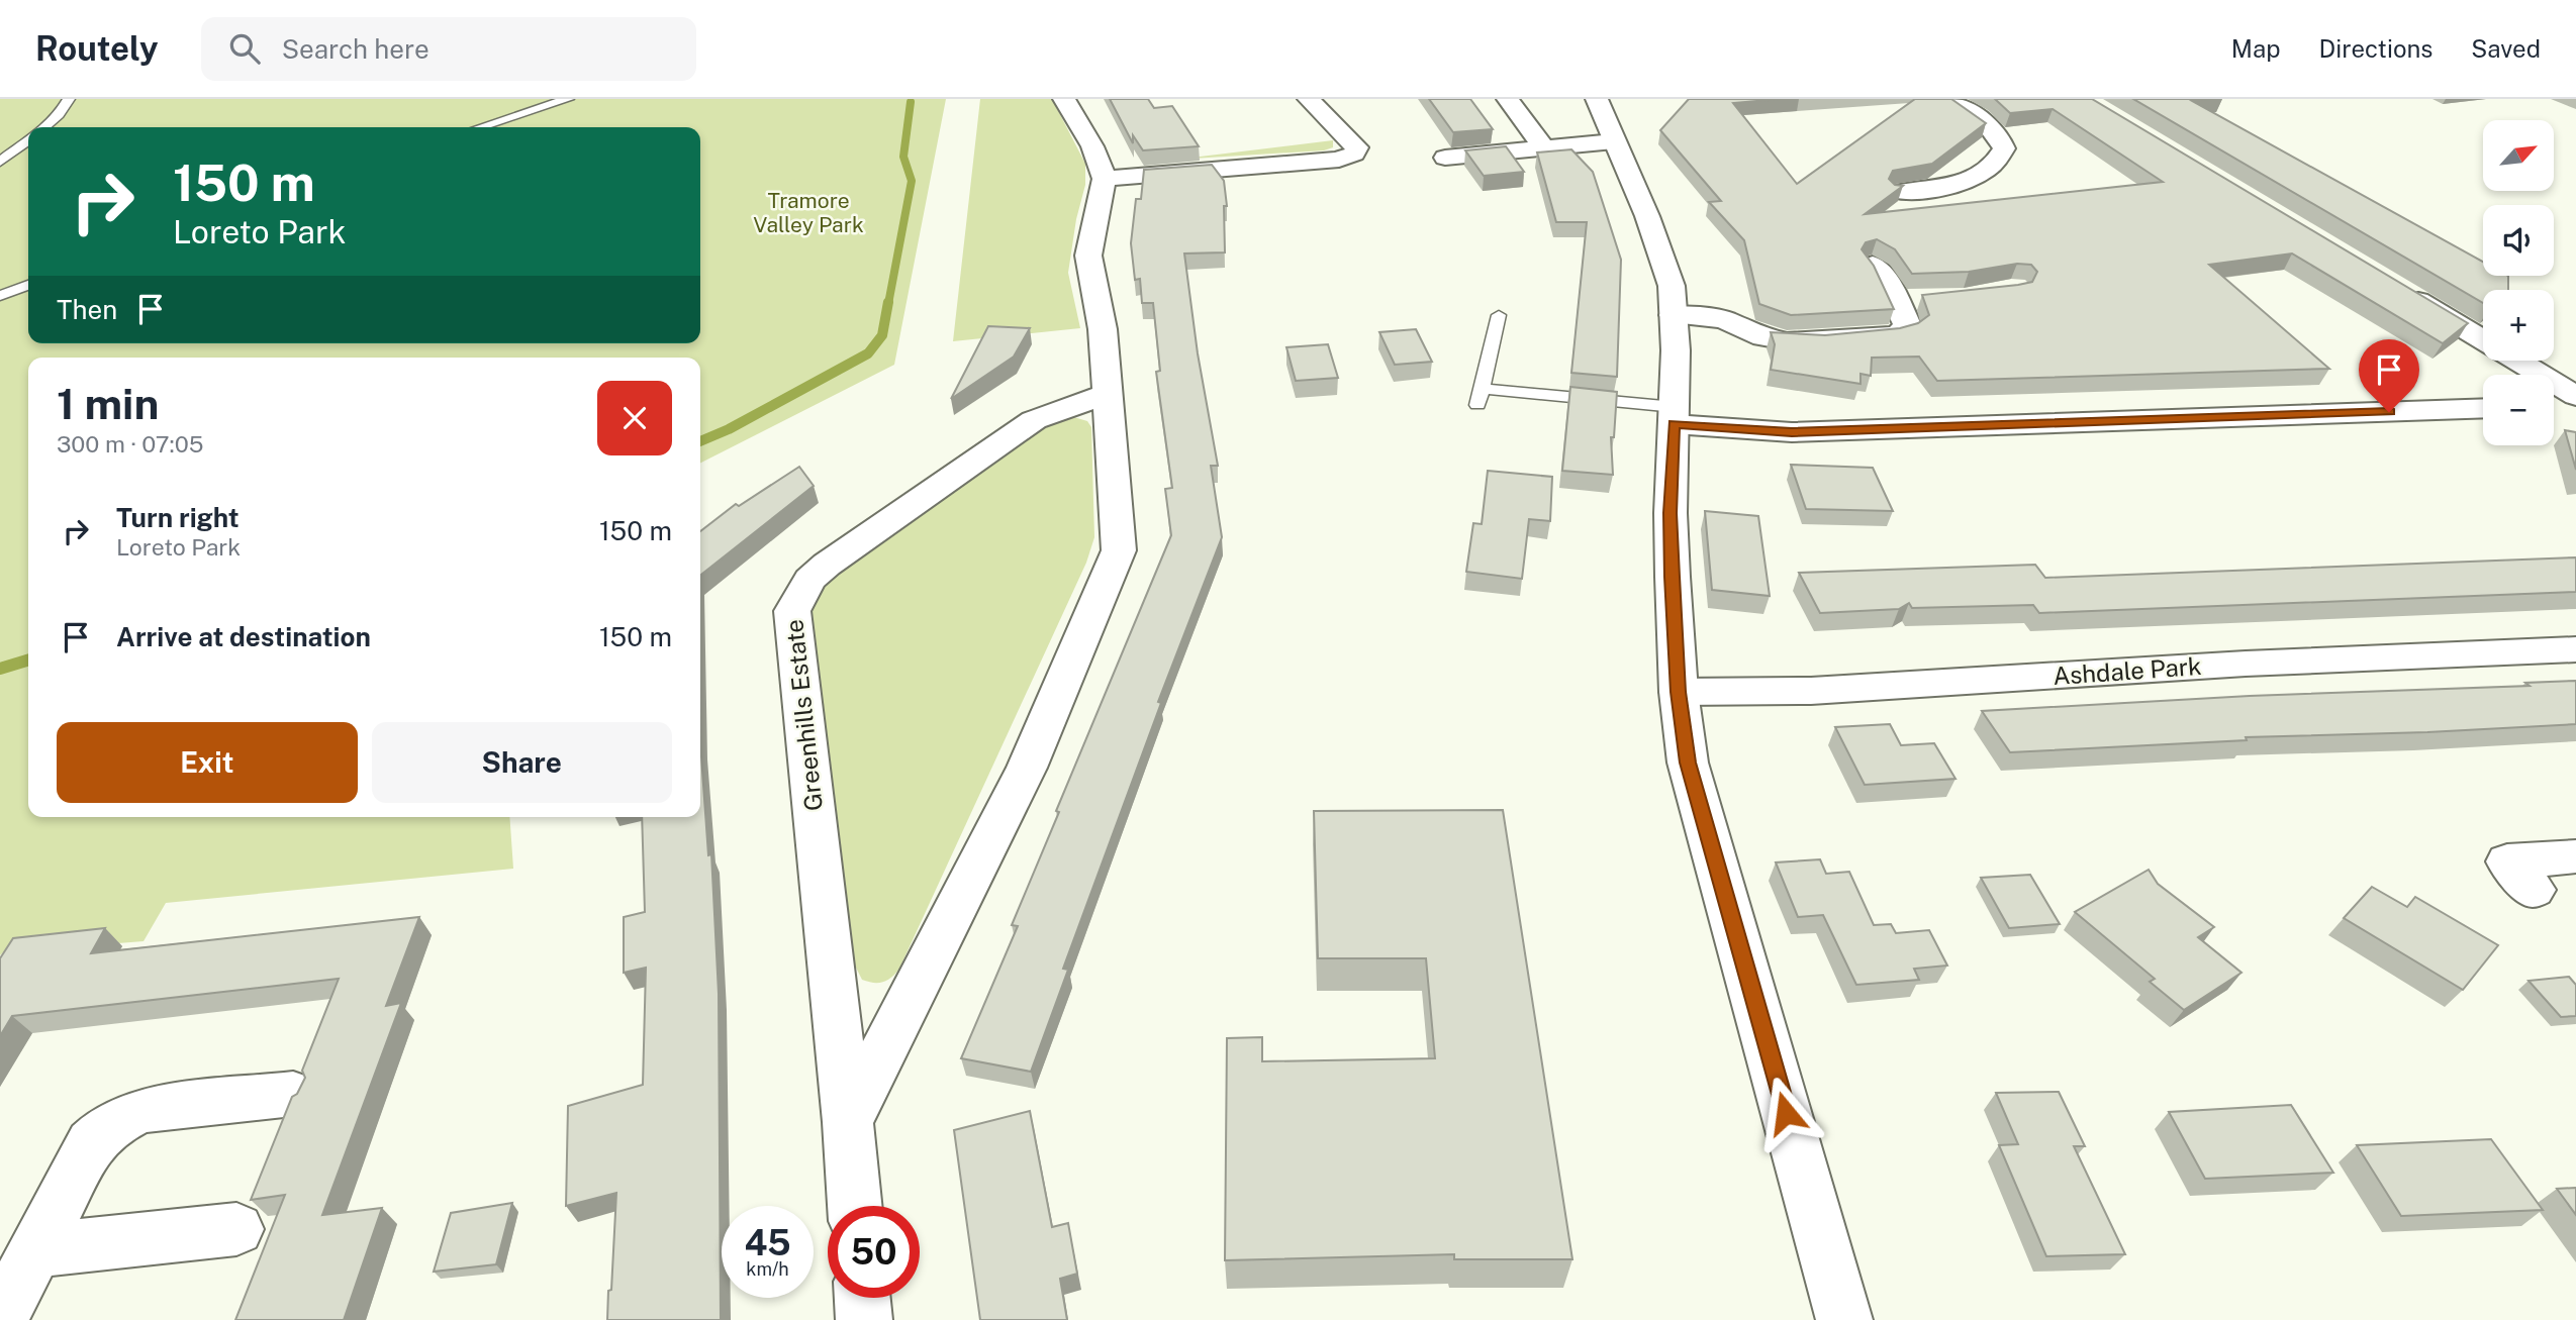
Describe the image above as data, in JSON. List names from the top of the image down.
{
  "streets": {
    "street": ["Ashdale Park", "Greenhills Estate"]
  },
  "parks": ["Tramore Valley Park"],
  "north": "top right",
  "page": {
    "header": "Routely",
    "search": "Search here",
    "nav": ["Map", "Directions", "Saved"],
    "map_buttons": ["+", "−"],
    "turn": ["150 m", "Loreto Park"],
    "then": "Then",
    "heading": ["1 min", "300 m · 07:05"],
    "list": [
      {
        "name": "Turn right",
        "note": "Loreto Park",
        "value": "150 m"
      },
      {
        "name": "Arrive at destination",
        "value": "150 m"
      }
    ],
    "buttons": ["Exit", "Share"],
    "speed": "45 km/h",
    "limit": "50"
  }
}
